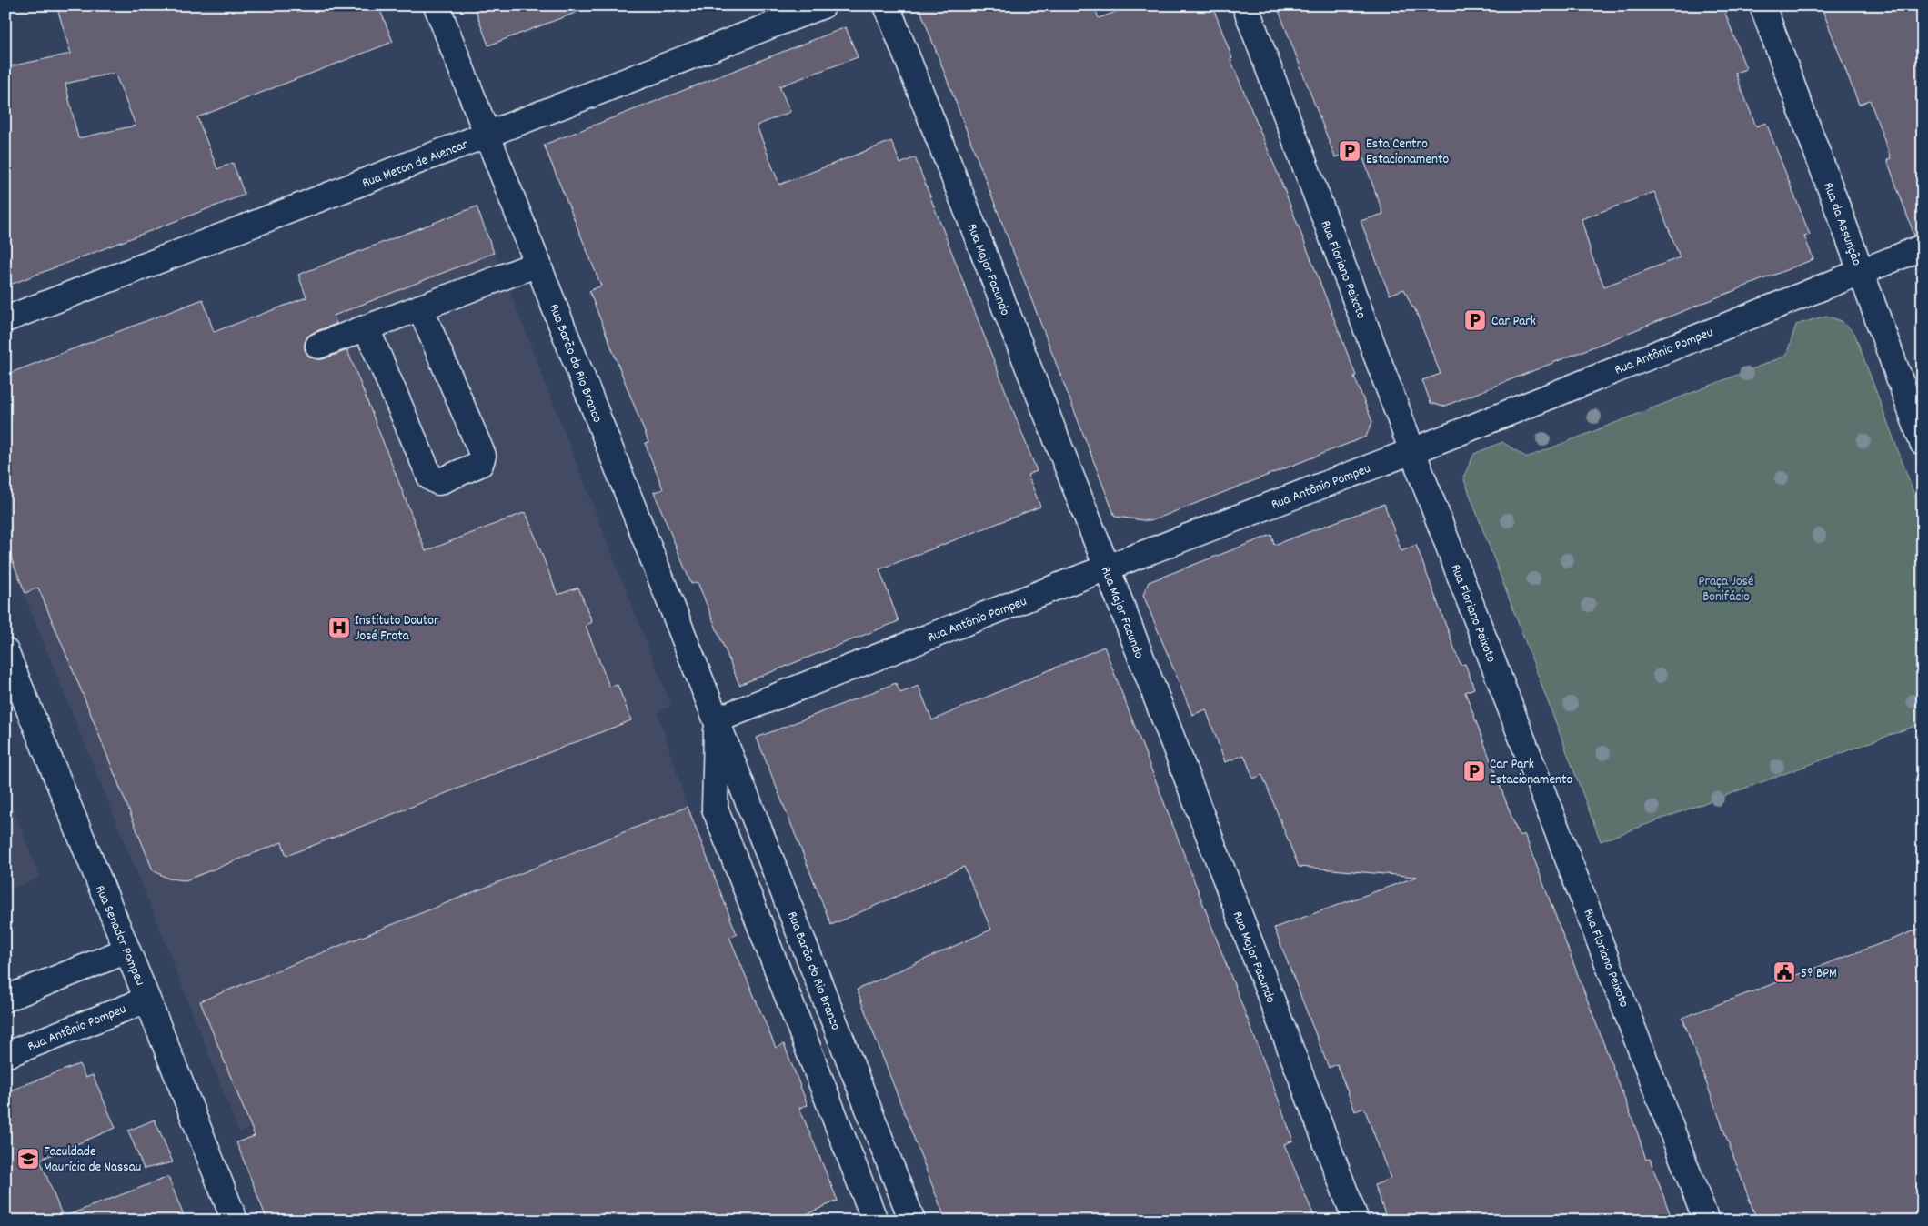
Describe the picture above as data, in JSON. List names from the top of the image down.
{
  "streets": {
    "street": [
      "Rua Meton de Alencar",
      "Rua da Assunção",
      "Rua Major Facundo",
      "Rua Floriano Peixoto",
      "Rua Antônio Pompeu",
      "Rua Barão do Rio Branco",
      "Rua Senador Pompeu"
    ]
  },
  "crossings": [
    ["Rua Meton de Alencar", "Rua Barão do Rio Branco"],
    ["Rua da Assunção", "Rua Antônio Pompeu"],
    ["Rua Major Facundo", "Rua Antônio Pompeu"],
    ["Rua Floriano Peixoto", "Rua Antônio Pompeu"],
    ["Rua Antônio Pompeu", "Rua Barão do Rio Branco"],
    ["Rua Antônio Pompeu", "Rua Senador Pompeu"]
  ],
  "parks": ["Praça José Bonifácio"],
  "places": {
    "parking": ["Esta Centro Estacionamento", "Car Park", "Car Park Estacionamento"],
    "hospital": ["Instituto Doutor José Frota"],
    "public building": ["5º BPM"],
    "school or university": ["Faculdade Maurício de Nassau"]
  }
}
